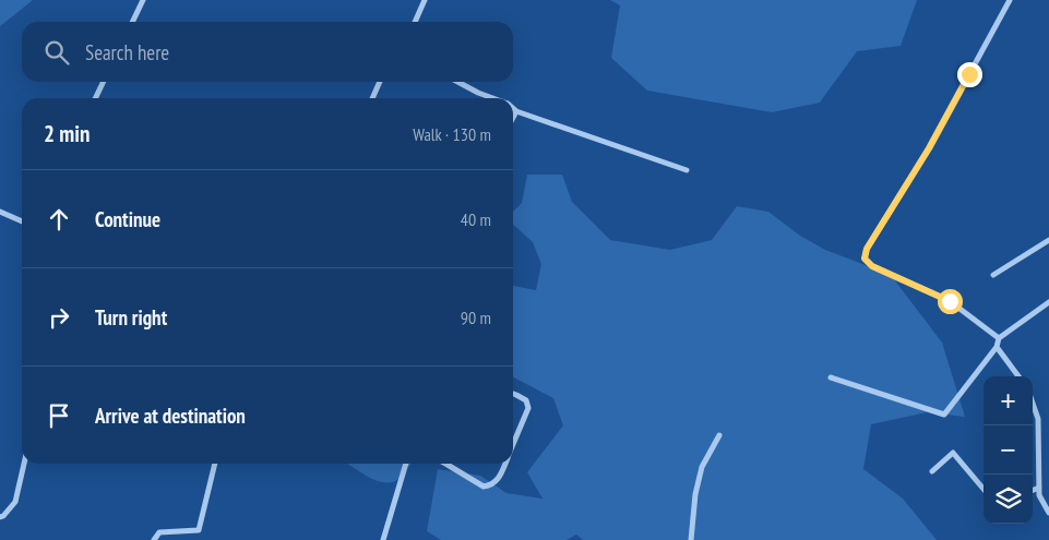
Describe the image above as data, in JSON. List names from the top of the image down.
{
  "page": {
    "search": "Search here",
    "heading": ["2 min", "Walk · 130 m"],
    "list": [
      ["Continue", "40 m"],
      ["Turn right", "90 m"],
      "Arrive at destination"
    ],
    "map_buttons": ["+", "−"]
  }
}
